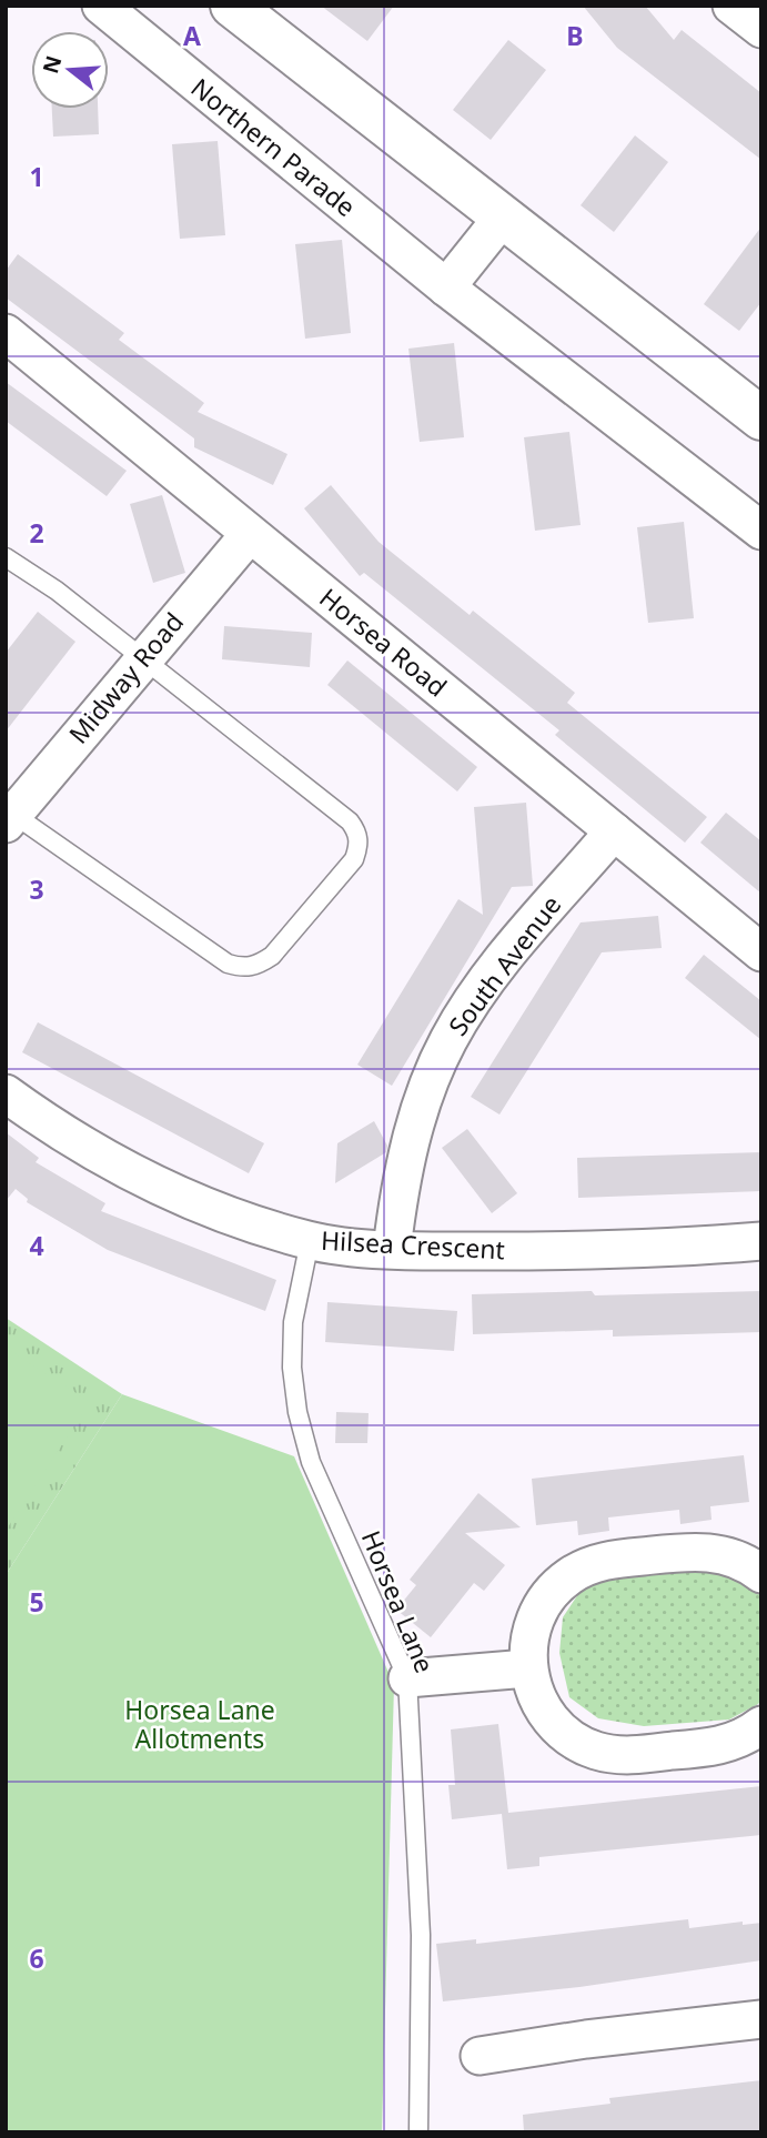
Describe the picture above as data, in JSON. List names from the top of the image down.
{
  "streets": {
    "street": [
      "Northern Parade",
      "Horsea Road",
      "Midway Road",
      "South Avenue",
      "Hilsea Crescent"
    ],
    "lane": ["Horsea Lane"]
  },
  "crossings": [
    ["Horsea Road", "Midway Road"],
    ["Horsea Road", "South Avenue"],
    ["South Avenue", "Hilsea Crescent"],
    ["Hilsea Crescent", "Horsea Lane"]
  ],
  "parks": ["Horsea Lane Allotments"],
  "north": "left",
  "grid": {
    "columns": ["A", "B"],
    "rows": [
      "1",
      "2",
      "3",
      "4",
      "5",
      "6"
    ]
  }
}
